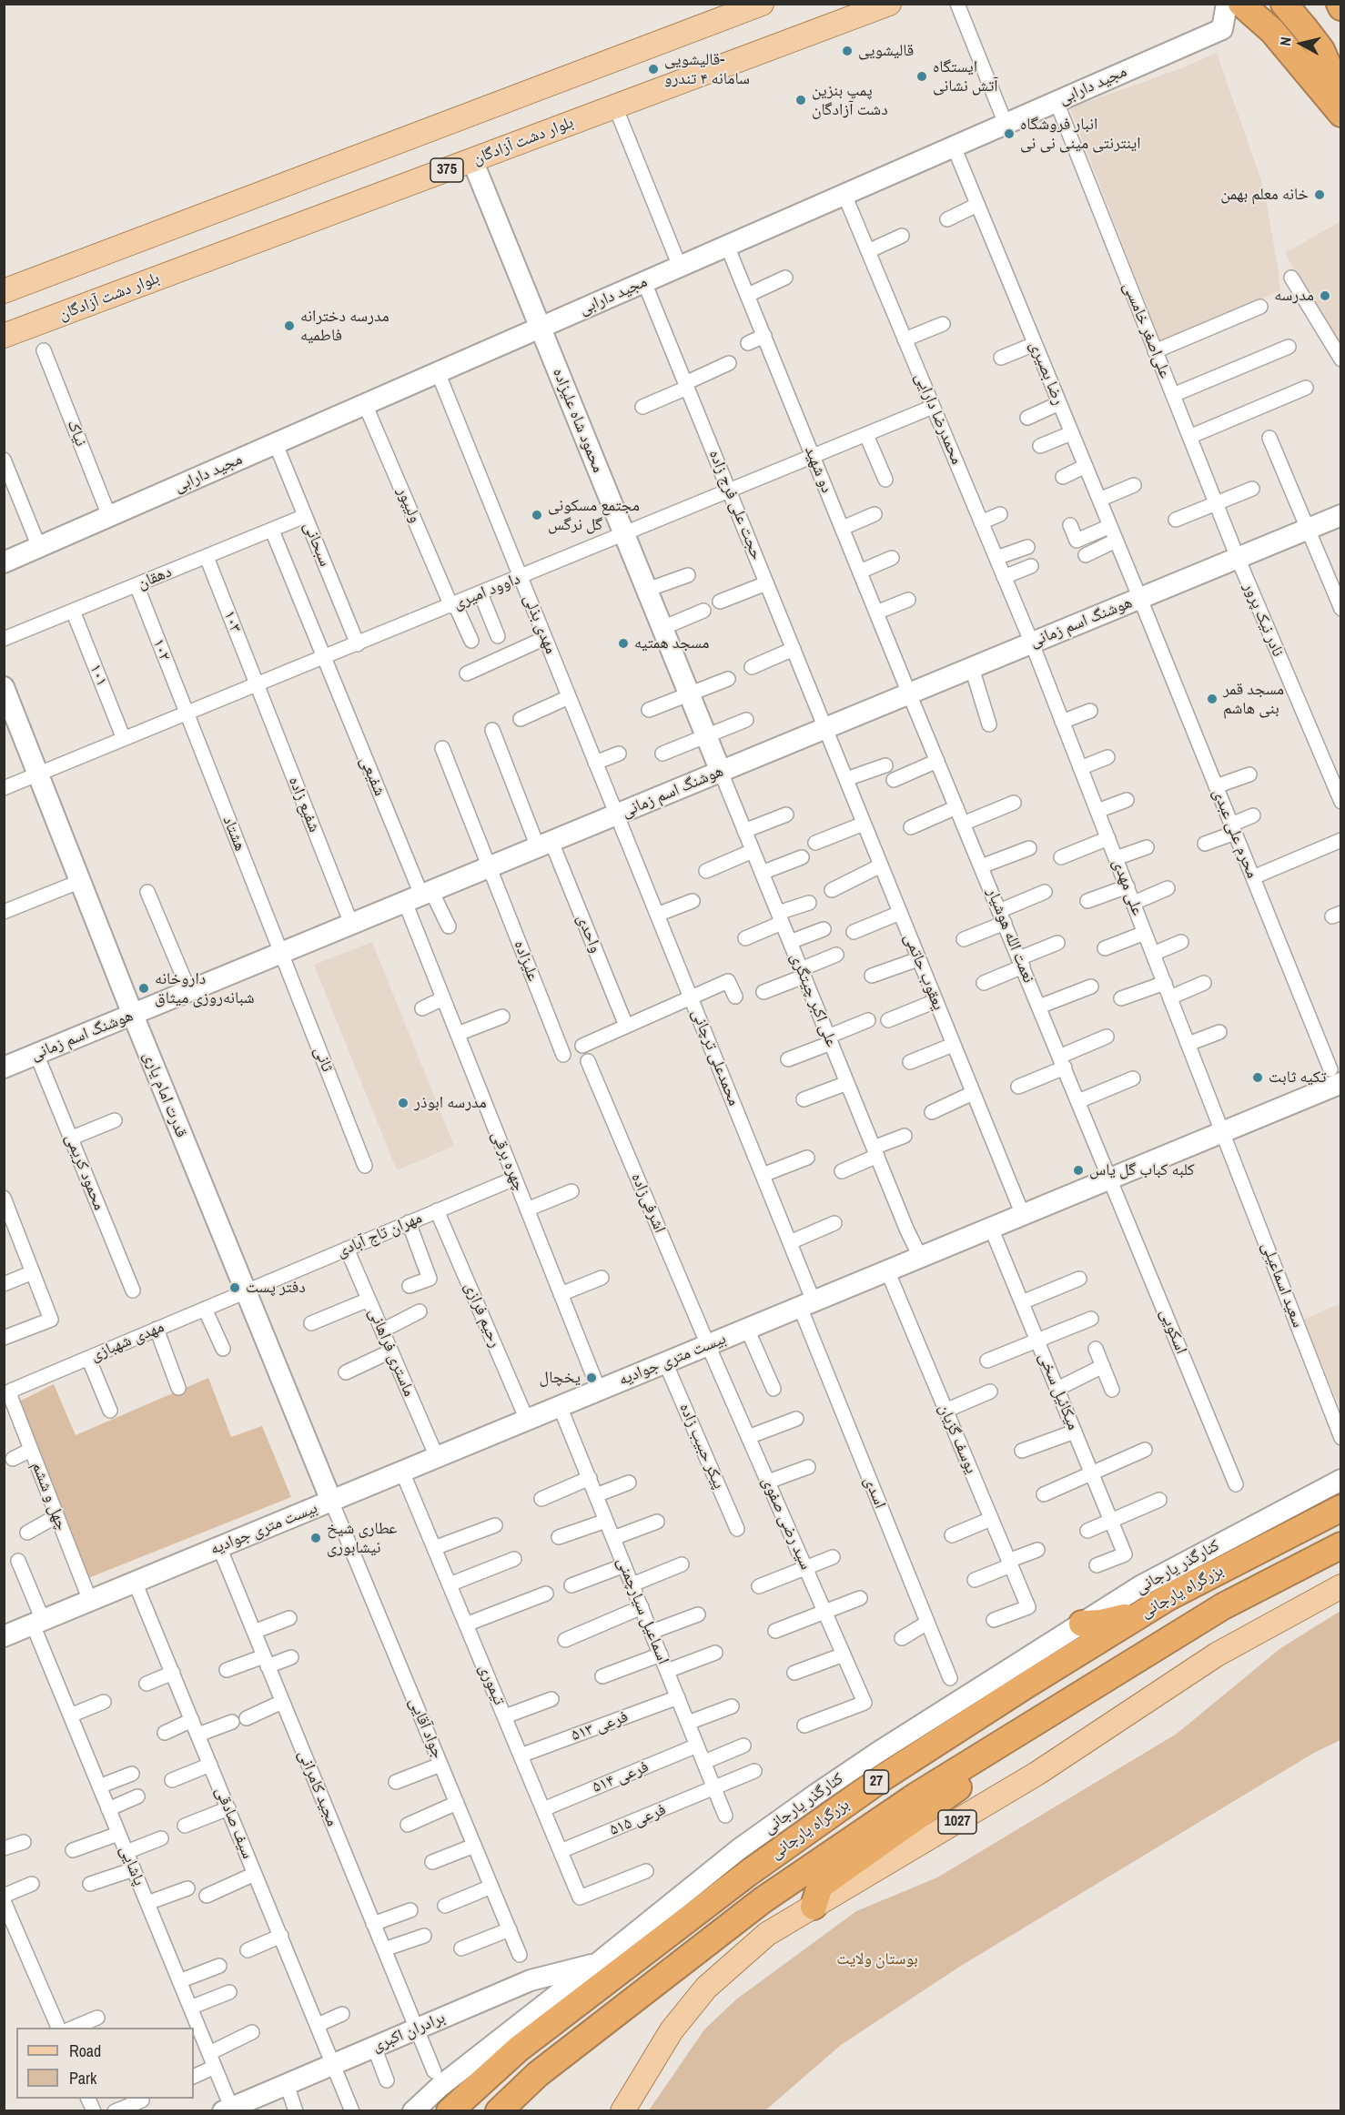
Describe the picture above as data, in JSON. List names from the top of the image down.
{
  "streets": {
    "highway": ["بزرگراه یارجانی", "27"],
    "main road": ["بلوار دشت آزادگان", "375", "1027"],
    "street": [
      "مجید دارابی",
      "علی‌اصغر خامسی",
      "رضا بصیری",
      "محمدرضا دارایی",
      "محمود شاه علیزاده",
      "نیاک",
      "دو شهید",
      "ولیپور",
      "حجت علی فرج زاده",
      "سبحانی",
      "دهقان",
      "داوود امیری",
      "نادر نیک پرور",
      "۱۰۳",
      "هوشنگ اسم زمانی",
      "مهدی بذلی",
      "۱۰۲",
      "۱۰۱",
      "شفیعی",
      "شفیع زاده",
      "هشتاد",
      "محرم علی عبدی",
      "علی مهدی",
      "واحدی",
      "نعمت الله هوشیار",
      "علیزاده",
      "یعقوب حاتمی",
      "علی اکبر چیتگری",
      "محمدعلی ترچانی",
      "ثانی",
      "قدرت امام یاری",
      "چهره برقی",
      "محمود کریمی",
      "اشرفی‌زاده",
      "مهران تاج آبادی",
      "سعید اسماعیلی",
      "رحیم فرازی",
      "اسکویی",
      "مهدی شهبازی",
      "ماستری فراهانی",
      "بیست متری جوادیه",
      "میکائیل سخی",
      "یوسف گزیان",
      "پیکر حبیب زاده",
      "اسدی",
      "چهل و ششم",
      "سید رضی صفوی",
      "کنارگذر یارجانی",
      "اسماعیل سیارچمنی",
      "تیموری",
      "فرعی ۵۱۳",
      "جواد آقایی",
      "فرعی ۵۱۴",
      "مجید کامرانی",
      "فرعی ۵۱۵",
      "سیف صادقی",
      "پاشایی",
      "برادران اکبری"
    ]
  },
  "crossings": [
    ["مجید دارابی", "علی‌اصغر خامسی"],
    ["مجید دارابی", "رضا بصیری"],
    ["مجید دارابی", "محمدرضا دارایی"],
    ["مجید دارابی", "محمود شاه علیزاده"],
    ["مجید دارابی", "نیاک"],
    ["مجید دارابی", "دو شهید"],
    ["مجید دارابی", "ولیپور"],
    ["مجید دارابی", "حجت علی فرج زاده"],
    ["مجید دارابی", "سبحانی"],
    ["مجید دارابی", "مهدی بذلی"],
    ["بلوار دشت آزادگان", "محمود شاه علیزاده"],
    ["علی‌اصغر خامسی", "نادر نیک پرور"],
    ["علی‌اصغر خامسی", "هوشنگ اسم زمانی"],
    ["رضا بصیری", "هوشنگ اسم زمانی"],
    ["رضا بصیری", "محرم علی عبدی"],
    ["محمدرضا دارایی", "داوود امیری"],
    ["محمدرضا دارایی", "هوشنگ اسم زمانی"],
    ["محمدرضا دارایی", "علی مهدی"],
    ["محمود شاه علیزاده", "داوود امیری"],
    ["محمود شاه علیزاده", "هوشنگ اسم زمانی"],
    ["محمود شاه علیزاده", "علی اکبر چیتگری"],
    ["دو شهید", "داوود امیری"],
    ["دو شهید", "هوشنگ اسم زمانی"],
    ["دو شهید", "نعمت الله هوشیار"],
    ["ولیپور", "داوود امیری"],
    ["حجت علی فرج زاده", "داوود امیری"],
    ["حجت علی فرج زاده", "هوشنگ اسم زمانی"],
    ["حجت علی فرج زاده", "یعقوب حاتمی"],
    ["سبحانی", "دهقان"],
    ["سبحانی", "داوود امیری"],
    ["دهقان", "۱۰۳"],
    ["دهقان", "۱۰۲"],
    ["دهقان", "۱۰۱"],
    ["دهقان", "شفیعی"],
    ["داوود امیری", "۱۰۳"],
    ["داوود امیری", "مهدی بذلی"],
    ["داوود امیری", "۱۰۲"],
    ["داوود امیری", "۱۰۱"],
    ["داوود امیری", "شفیعی"],
    ["داوود امیری", "شفیع زاده"],
    ["داوود امیری", "هشتاد"],
    ["داوود امیری", "قدرت امام یاری"],
    ["نادر نیک پرور", "هوشنگ اسم زمانی"],
    ["۱۰۳", "شفیع زاده"],
    ["هوشنگ اسم زمانی", "مهدی بذلی"],
    ["هوشنگ اسم زمانی", "شفیعی"],
    ["هوشنگ اسم زمانی", "شفیع زاده"],
    ["هوشنگ اسم زمانی", "هشتاد"],
    ["هوشنگ اسم زمانی", "محرم علی عبدی"],
    ["هوشنگ اسم زمانی", "علی مهدی"],
    ["هوشنگ اسم زمانی", "واحدی"],
    ["هوشنگ اسم زمانی", "نعمت الله هوشیار"],
    ["هوشنگ اسم زمانی", "علیزاده"],
    ["هوشنگ اسم زمانی", "یعقوب حاتمی"],
    ["هوشنگ اسم زمانی", "علی اکبر چیتگری"],
    ["هوشنگ اسم زمانی", "محمدعلی ترچانی"],
    ["هوشنگ اسم زمانی", "ثانی"],
    ["هوشنگ اسم زمانی", "قدرت امام یاری"],
    ["هوشنگ اسم زمانی", "چهره برقی"],
    ["هوشنگ اسم زمانی", "محمود کریمی"],
    ["مهدی بذلی", "محمدعلی ترچانی"],
    ["۱۰۲", "هشتاد"],
    ["شفیعی", "چهره برقی"],
    ["هشتاد", "ثانی"],
    ["محرم علی عبدی", "بیست متری جوادیه"],
    ["علی مهدی", "سعید اسماعیلی"],
    ["علی مهدی", "بیست متری جوادیه"],
    ["نعمت الله هوشیار", "اسکویی"],
    ["نعمت الله هوشیار", "بیست متری جوادیه"],
    ["یعقوب حاتمی", "بیست متری جوادیه"],
    ["علی اکبر چیتگری", "بیست متری جوادیه"],
    ["محمدعلی ترچانی", "بیست متری جوادیه"],
    ["محمدعلی ترچانی", "اسدی"],
    ["قدرت امام یاری", "مهران تاج آبادی"],
    ["قدرت امام یاری", "مهدی شهبازی"],
    ["قدرت امام یاری", "بیست متری جوادیه"],
    ["قدرت امام یاری", "جواد آقایی"],
    ["چهره برقی", "مهران تاج آبادی"],
    ["چهره برقی", "بیست متری جوادیه"],
    ["اشرفی‌زاده", "بیست متری جوادیه"],
    ["اشرفی‌زاده", "سید رضی صفوی"],
    ["مهران تاج آبادی", "رحیم فرازی"],
    ["مهران تاج آبادی", "مهدی شهبازی"],
    ["مهران تاج آبادی", "ماستری فراهانی"],
    ["سعید اسماعیلی", "بیست متری جوادیه"],
    ["رحیم فرازی", "بیست متری جوادیه"],
    ["اسکویی", "بیست متری جوادیه"],
    ["مهدی شهبازی", "چهل و ششم"],
    ["ماستری فراهانی", "بیست متری جوادیه"],
    ["بیست متری جوادیه", "میکائیل سخی"],
    ["بیست متری جوادیه", "یوسف گزیان"],
    ["بیست متری جوادیه", "پیکر حبیب زاده"],
    ["بیست متری جوادیه", "اسدی"],
    ["بیست متری جوادیه", "چهل و ششم"],
    ["بیست متری جوادیه", "سید رضی صفوی"],
    ["بیست متری جوادیه", "اسماعیل سیارچمنی"],
    ["بیست متری جوادیه", "تیموری"],
    ["بیست متری جوادیه", "جواد آقایی"],
    ["بیست متری جوادیه", "مجید کامرانی"],
    ["بیست متری جوادیه", "سیف صادقی"],
    ["بیست متری جوادیه", "پاشایی"],
    ["کنارگذر یارجانی", "برادران اکبری"],
    ["اسماعیل سیارچمنی", "فرعی ۵۱۳"],
    ["اسماعیل سیارچمنی", "فرعی ۵۱۴"],
    ["اسماعیل سیارچمنی", "فرعی ۵۱۵"],
    ["تیموری", "فرعی ۵۱۳"],
    ["تیموری", "فرعی ۵۱۴"],
    ["تیموری", "فرعی ۵۱۵"],
    ["مجید کامرانی", "برادران اکبری"],
    ["سیف صادقی", "برادران اکبری"],
    ["پاشایی", "برادران اکبری"]
  ],
  "parks": ["بوستان ولایت"],
  "places": [
    "قالیشویی",
    "قالیشویی- سامانه ۴ تندرو",
    "ایستگاه آتش نشانی",
    "پمپ بنزین دشت آزادگان",
    "انبار فروشگاه اینترنتی مینی نی نی",
    "خانه معلم بهمن",
    "مدرسه",
    "مدرسه دخترانه فاطمیه",
    "مجتمع مسکونی گل نرگس",
    "مسجد همتیه",
    "مسجد قمر بنی هاشم",
    "داروخانه شبانه‌روزی میثاق",
    "تکیه ثابت",
    "مدرسه ابوذر",
    "کلبه کباب گل یاس",
    "دفتر پست",
    "یخچال",
    "عطاری شیخ نیشابوری"
  ],
  "legend": ["Road", "Park"],
  "north": "left"
}
